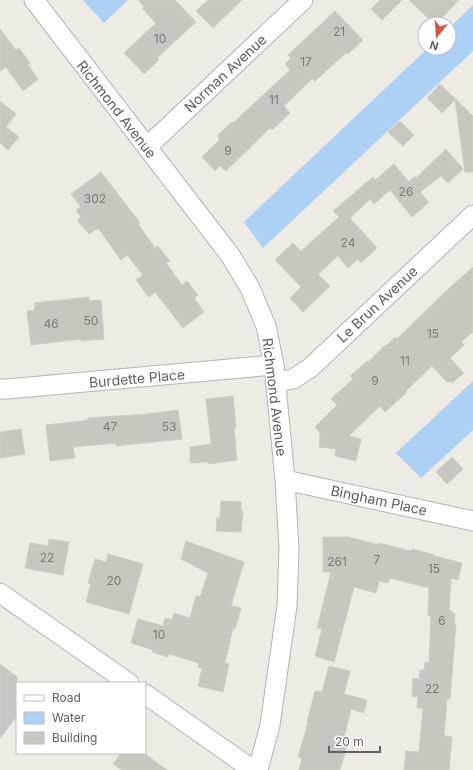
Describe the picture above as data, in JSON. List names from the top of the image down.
{
  "streets": {
    "street": [
      "Norman Avenue",
      "Richmond Avenue",
      "Le Brun Avenue",
      "Burdette Place",
      "Bingham Place"
    ]
  },
  "crossings": [
    ["Norman Avenue", "Richmond Avenue"],
    ["Richmond Avenue", "Le Brun Avenue"],
    ["Richmond Avenue", "Burdette Place"],
    ["Richmond Avenue", "Bingham Place"],
    ["Le Brun Avenue", "Burdette Place"]
  ],
  "house_numbers": [
    "21",
    "10",
    "17",
    "11",
    "9",
    "26",
    "302",
    "24",
    "50",
    "46",
    "15",
    "11",
    "9",
    "47",
    "53",
    "22",
    "7",
    "261",
    "15",
    "20",
    "6",
    "10",
    "22"
  ],
  "legend": ["Road", "Water", "Building"],
  "scale_bar": "20 m",
  "north": "bottom"
}
